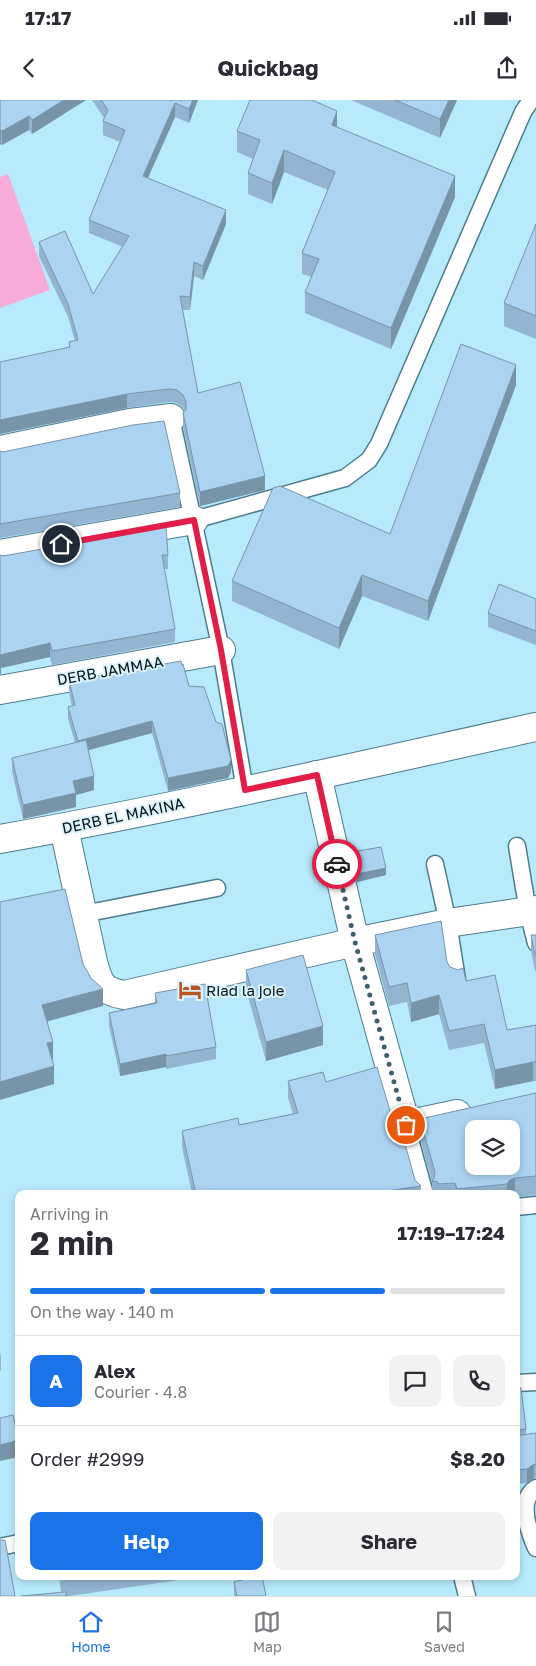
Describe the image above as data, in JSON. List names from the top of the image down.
{
  "streets": {
    "street": ["DERB JAMMAA", "DERB EL MAKINA"]
  },
  "places": {
    "hotel": ["Riad la joie"]
  },
  "page": {
    "status": "17:17",
    "header": "Quickbag",
    "heading": ["2 min", "Arriving in", "17:19–17:24"],
    "panel": [
      "Alex",
      "Courier · 4.8",
      "Order #2999",
      "$8.20"
    ],
    "bar": "On the way · 140 m",
    "round": "A",
    "buttons": ["Help", "Share"],
    "tabs": ["Home", "Map", "Saved"]
  }
}
